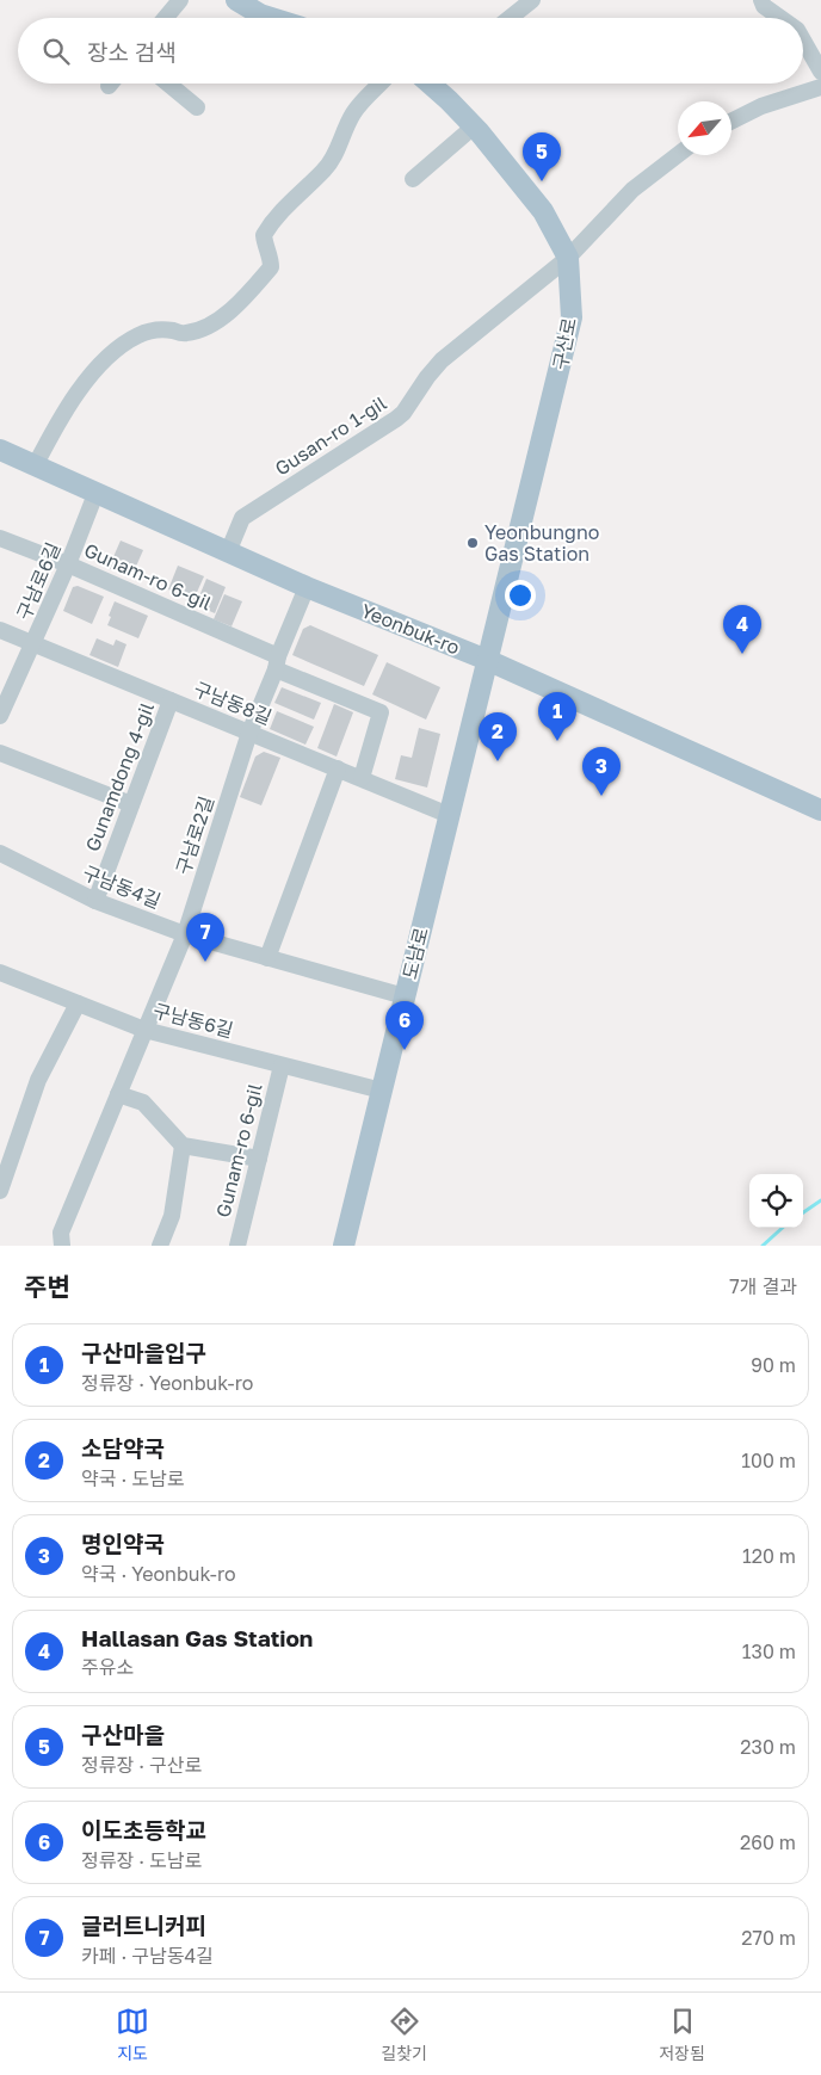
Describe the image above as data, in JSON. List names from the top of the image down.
{
  "streets": {
    "main road": ["구산로", "Yeonbuk-ro", "도남로"],
    "street": [
      "Gusan-ro 1-gil",
      "Gunam-ro 6-gil",
      "구남로6길",
      "구남동8길",
      "Gunamdong 4-gil",
      "구남로2길",
      "구남동4길",
      "구남동6길"
    ]
  },
  "crossings": [
    ["구산로", "Gusan-ro 1-gil"],
    ["구산로", "Yeonbuk-ro"],
    ["구산로", "도남로"],
    ["Gusan-ro 1-gil", "Yeonbuk-ro"],
    ["Gunam-ro 6-gil", "구남로6길"],
    ["Gunam-ro 6-gil", "구남동8길"],
    ["Gunam-ro 6-gil", "구남로2길"],
    ["Gunam-ro 6-gil", "구남동6길"],
    ["구남로6길", "Yeonbuk-ro"],
    ["구남로6길", "구남동8길"],
    ["Yeonbuk-ro", "구남로2길"],
    ["Yeonbuk-ro", "도남로"],
    ["구남동8길", "Gunamdong 4-gil"],
    ["구남동8길", "구남로2길"],
    ["구남동8길", "도남로"],
    ["Gunamdong 4-gil", "구남동4길"],
    ["구남로2길", "구남동4길"],
    ["구남로2길", "구남동6길"],
    ["구남동4길", "도남로"],
    ["도남로", "구남동6길"]
  ],
  "places": ["Yeonbungno Gas Station"],
  "north": "bottom left",
  "page": {
    "search": "장소 검색",
    "pins": [
      "5",
      "4",
      "1",
      "2",
      "3",
      "7",
      "6"
    ],
    "heading": ["주변", "7개 결과"],
    "list": [
      {
        "mark": "1",
        "name": "구산마을입구",
        "note": "정류장 · Yeonbuk-ro",
        "value": "90 m"
      },
      {
        "mark": "2",
        "name": "소담약국",
        "note": "약국 · 도남로",
        "value": "100 m"
      },
      {
        "mark": "3",
        "name": "명인약국",
        "note": "약국 · Yeonbuk-ro",
        "value": "120 m"
      },
      {
        "mark": "4",
        "name": "Hallasan Gas Station",
        "note": "주유소",
        "value": "130 m"
      },
      {
        "mark": "5",
        "name": "구산마을",
        "note": "정류장 · 구산로",
        "value": "230 m"
      },
      {
        "mark": "6",
        "name": "이도초등학교",
        "note": "정류장 · 도남로",
        "value": "260 m"
      },
      {
        "mark": "7",
        "name": "글러트니커피",
        "note": "카페 · 구남동4길",
        "value": "270 m"
      }
    ],
    "nav": ["지도", "길찾기", "저장됨"]
  }
}
